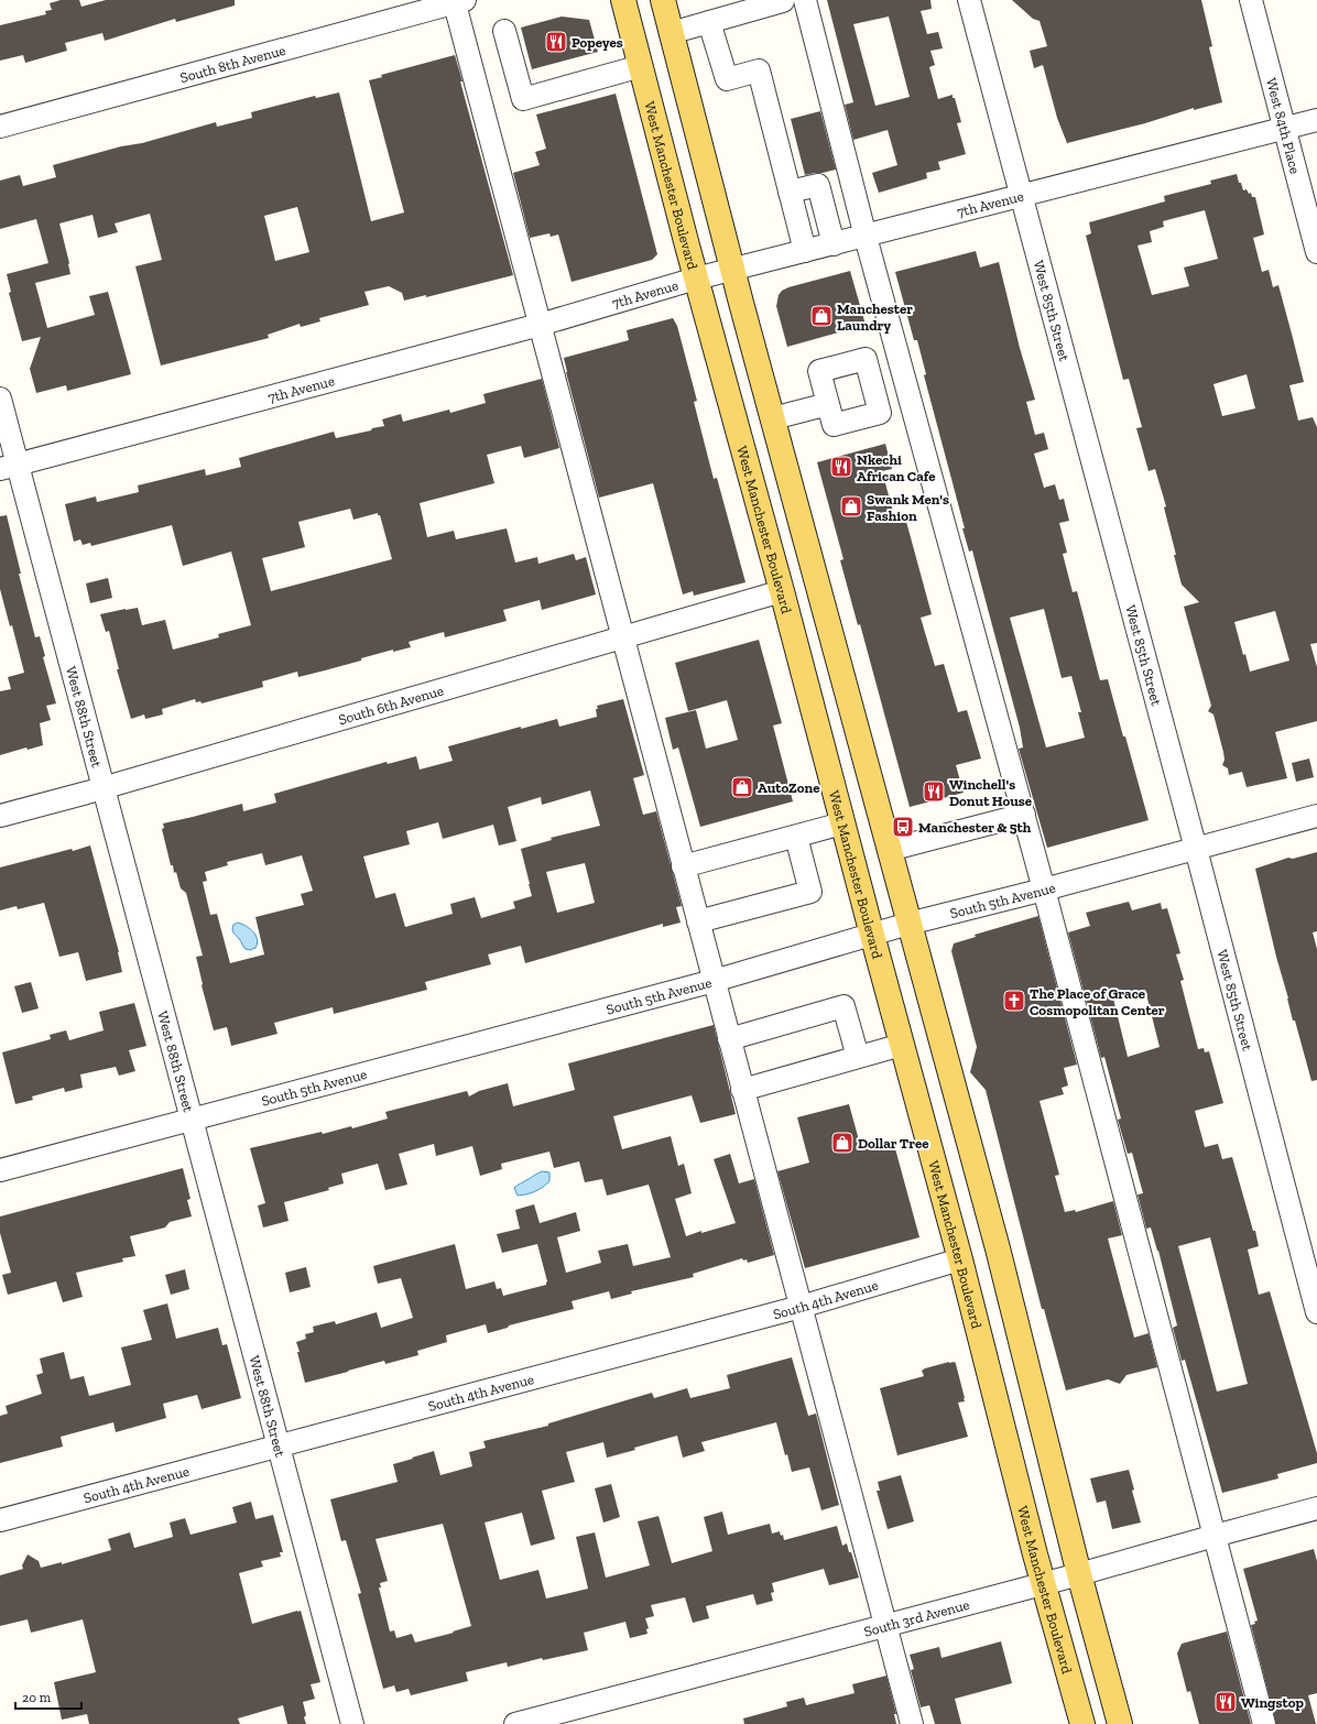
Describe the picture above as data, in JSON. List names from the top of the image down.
{
  "streets": {
    "main road": ["West Manchester Boulevard"],
    "street": [
      "South 8th Avenue",
      "West 84th Place",
      "7th Avenue",
      "West 85th Street",
      "South 6th Avenue",
      "West 88th Street",
      "South 5th Avenue",
      "South 4th Avenue",
      "South 3rd Avenue"
    ]
  },
  "crossings": [
    ["West 84th Place", "7th Avenue"],
    ["West Manchester Boulevard", "7th Avenue"],
    ["West Manchester Boulevard", "South 6th Avenue"],
    ["West Manchester Boulevard", "South 5th Avenue"],
    ["West Manchester Boulevard", "South 4th Avenue"],
    ["West Manchester Boulevard", "South 3rd Avenue"],
    ["7th Avenue", "West 85th Street"],
    ["7th Avenue", "West 88th Street"],
    ["West 85th Street", "South 5th Avenue"],
    ["South 6th Avenue", "West 88th Street"],
    ["West 88th Street", "South 5th Avenue"],
    ["West 88th Street", "South 4th Avenue"]
  ],
  "places": {
    "restaurant": [
      "Popeyes",
      "Nkechi African Cafe",
      "Winchell's Donut House",
      "Wingstop"
    ],
    "shop": [
      "Manchester Laundry",
      "Swank Men's Fashion",
      "AutoZone",
      "Dollar Tree"
    ],
    "bus stop": ["Manchester & 5th"],
    "church": ["The Place of Grace Cosmopolitan Center"]
  },
  "scale_bar": "20 m"
}
